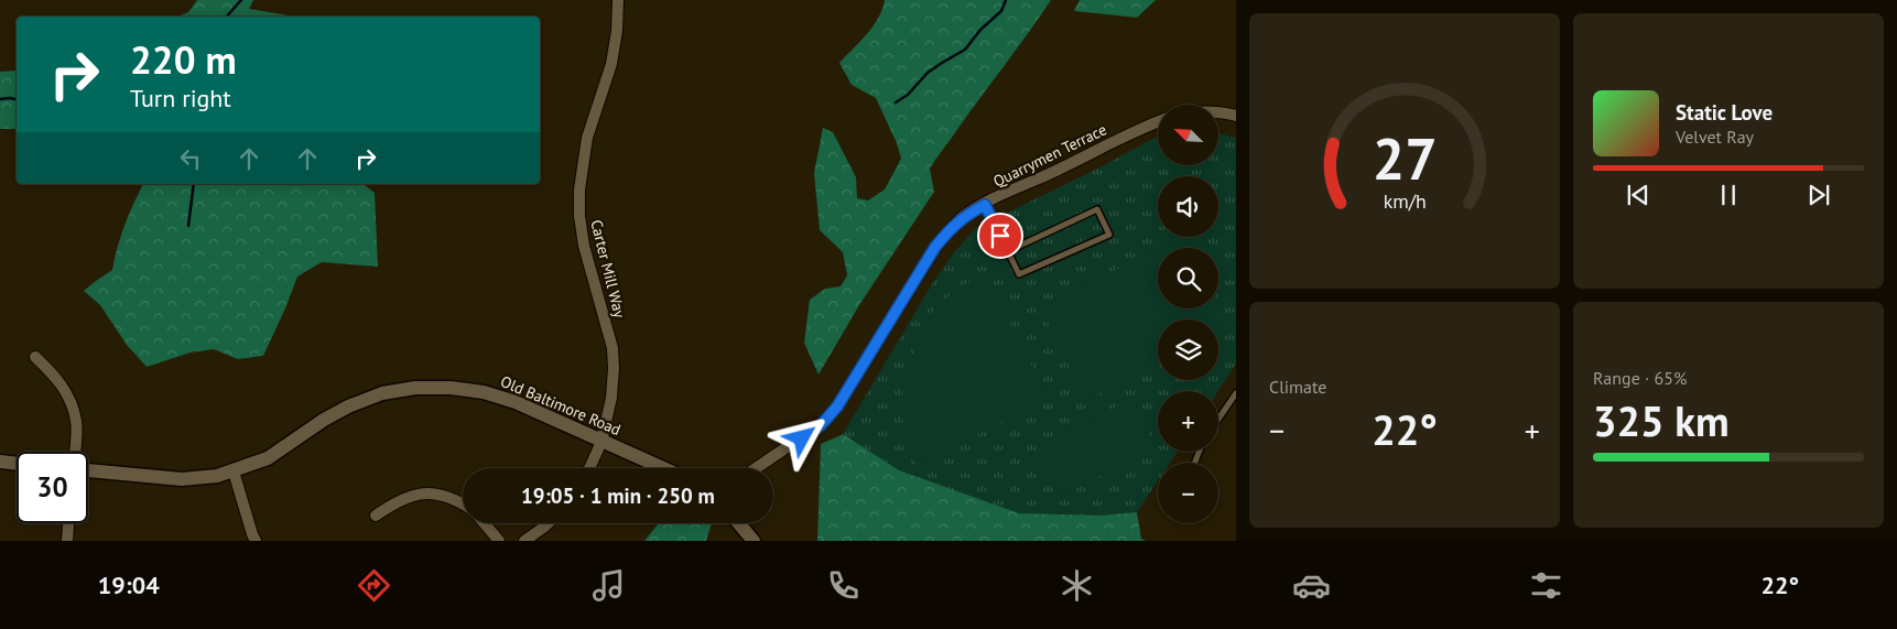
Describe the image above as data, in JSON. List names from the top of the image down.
{
  "streets": {
    "street": ["Quarrymen Terrace", "Carter Mill Way", "Old Baltimore Road"]
  },
  "crossings": [
    ["Carter Mill Way", "Old Baltimore Road"]
  ],
  "north": "top left",
  "page": {
    "turn": ["220 m", "Turn right"],
    "song": ["Static Love", "Velvet Ray"],
    "map_buttons": ["+", "−"],
    "tile": [
      "Climate",
      ["Range · 65%", "325 km"]
    ],
    "heat": ["−", "22°", "+"],
    "limit": "30",
    "trip": "19:05 · 1 min · 250 m",
    "tabs": ["19:04", "22°"],
    "gauge": ["27", "km/h"]
  }
}
